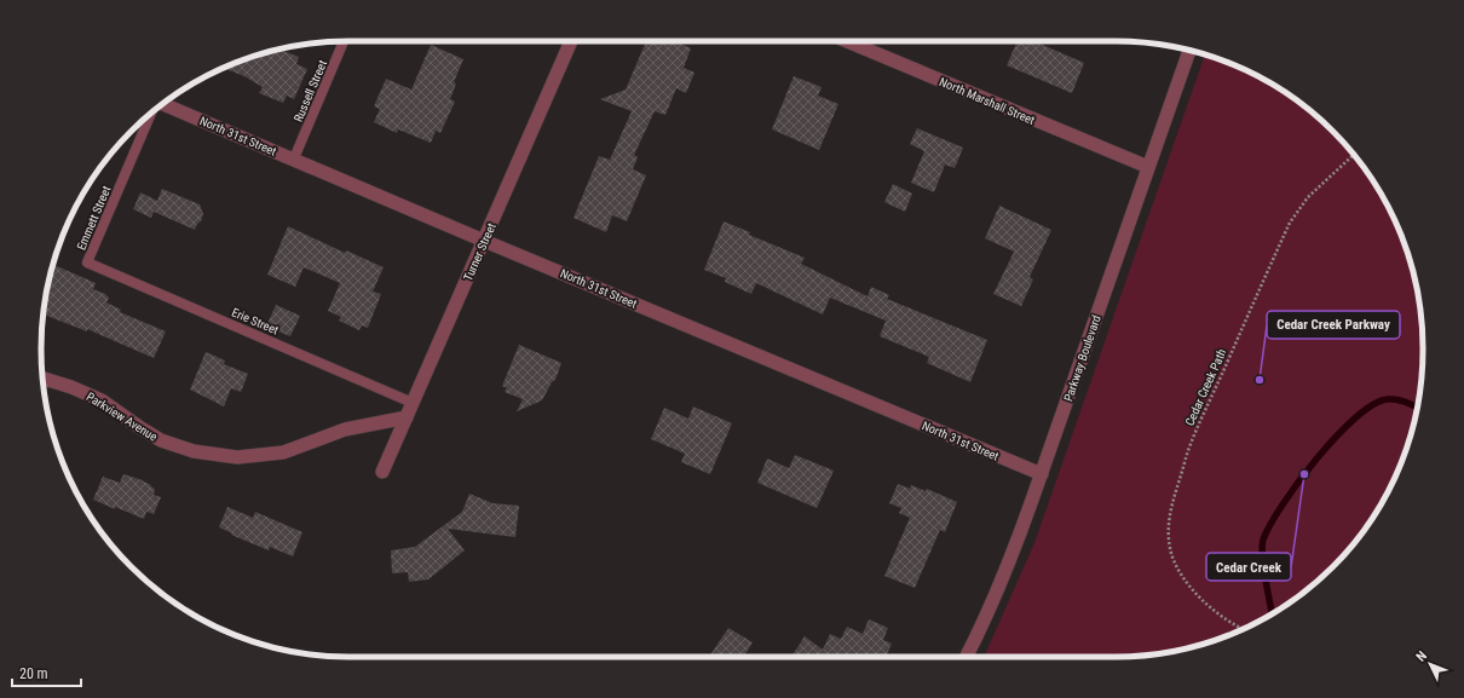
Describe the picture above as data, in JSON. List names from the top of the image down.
{
  "streets": {
    "street": [
      "North Marshall Street",
      "North 31st Street",
      "Turner Street",
      "Parkway Boulevard",
      "Parkview Avenue"
    ],
    "lane": ["Russell Street", "Emmett Street", "Erie Street"],
    "path": ["Cedar Creek Path"]
  },
  "crossings": [
    ["Russell Street", "North 31st Street"],
    ["North Marshall Street", "Parkway Boulevard"],
    ["North 31st Street", "Turner Street"],
    ["North 31st Street", "Parkway Boulevard"],
    ["Emmett Street", "Erie Street"],
    ["Turner Street", "Erie Street"],
    ["Turner Street", "Parkview Avenue"]
  ],
  "places": ["Cedar Creek Parkway", "Cedar Creek"],
  "scale_bar": "20 m",
  "north": "top left"
}
